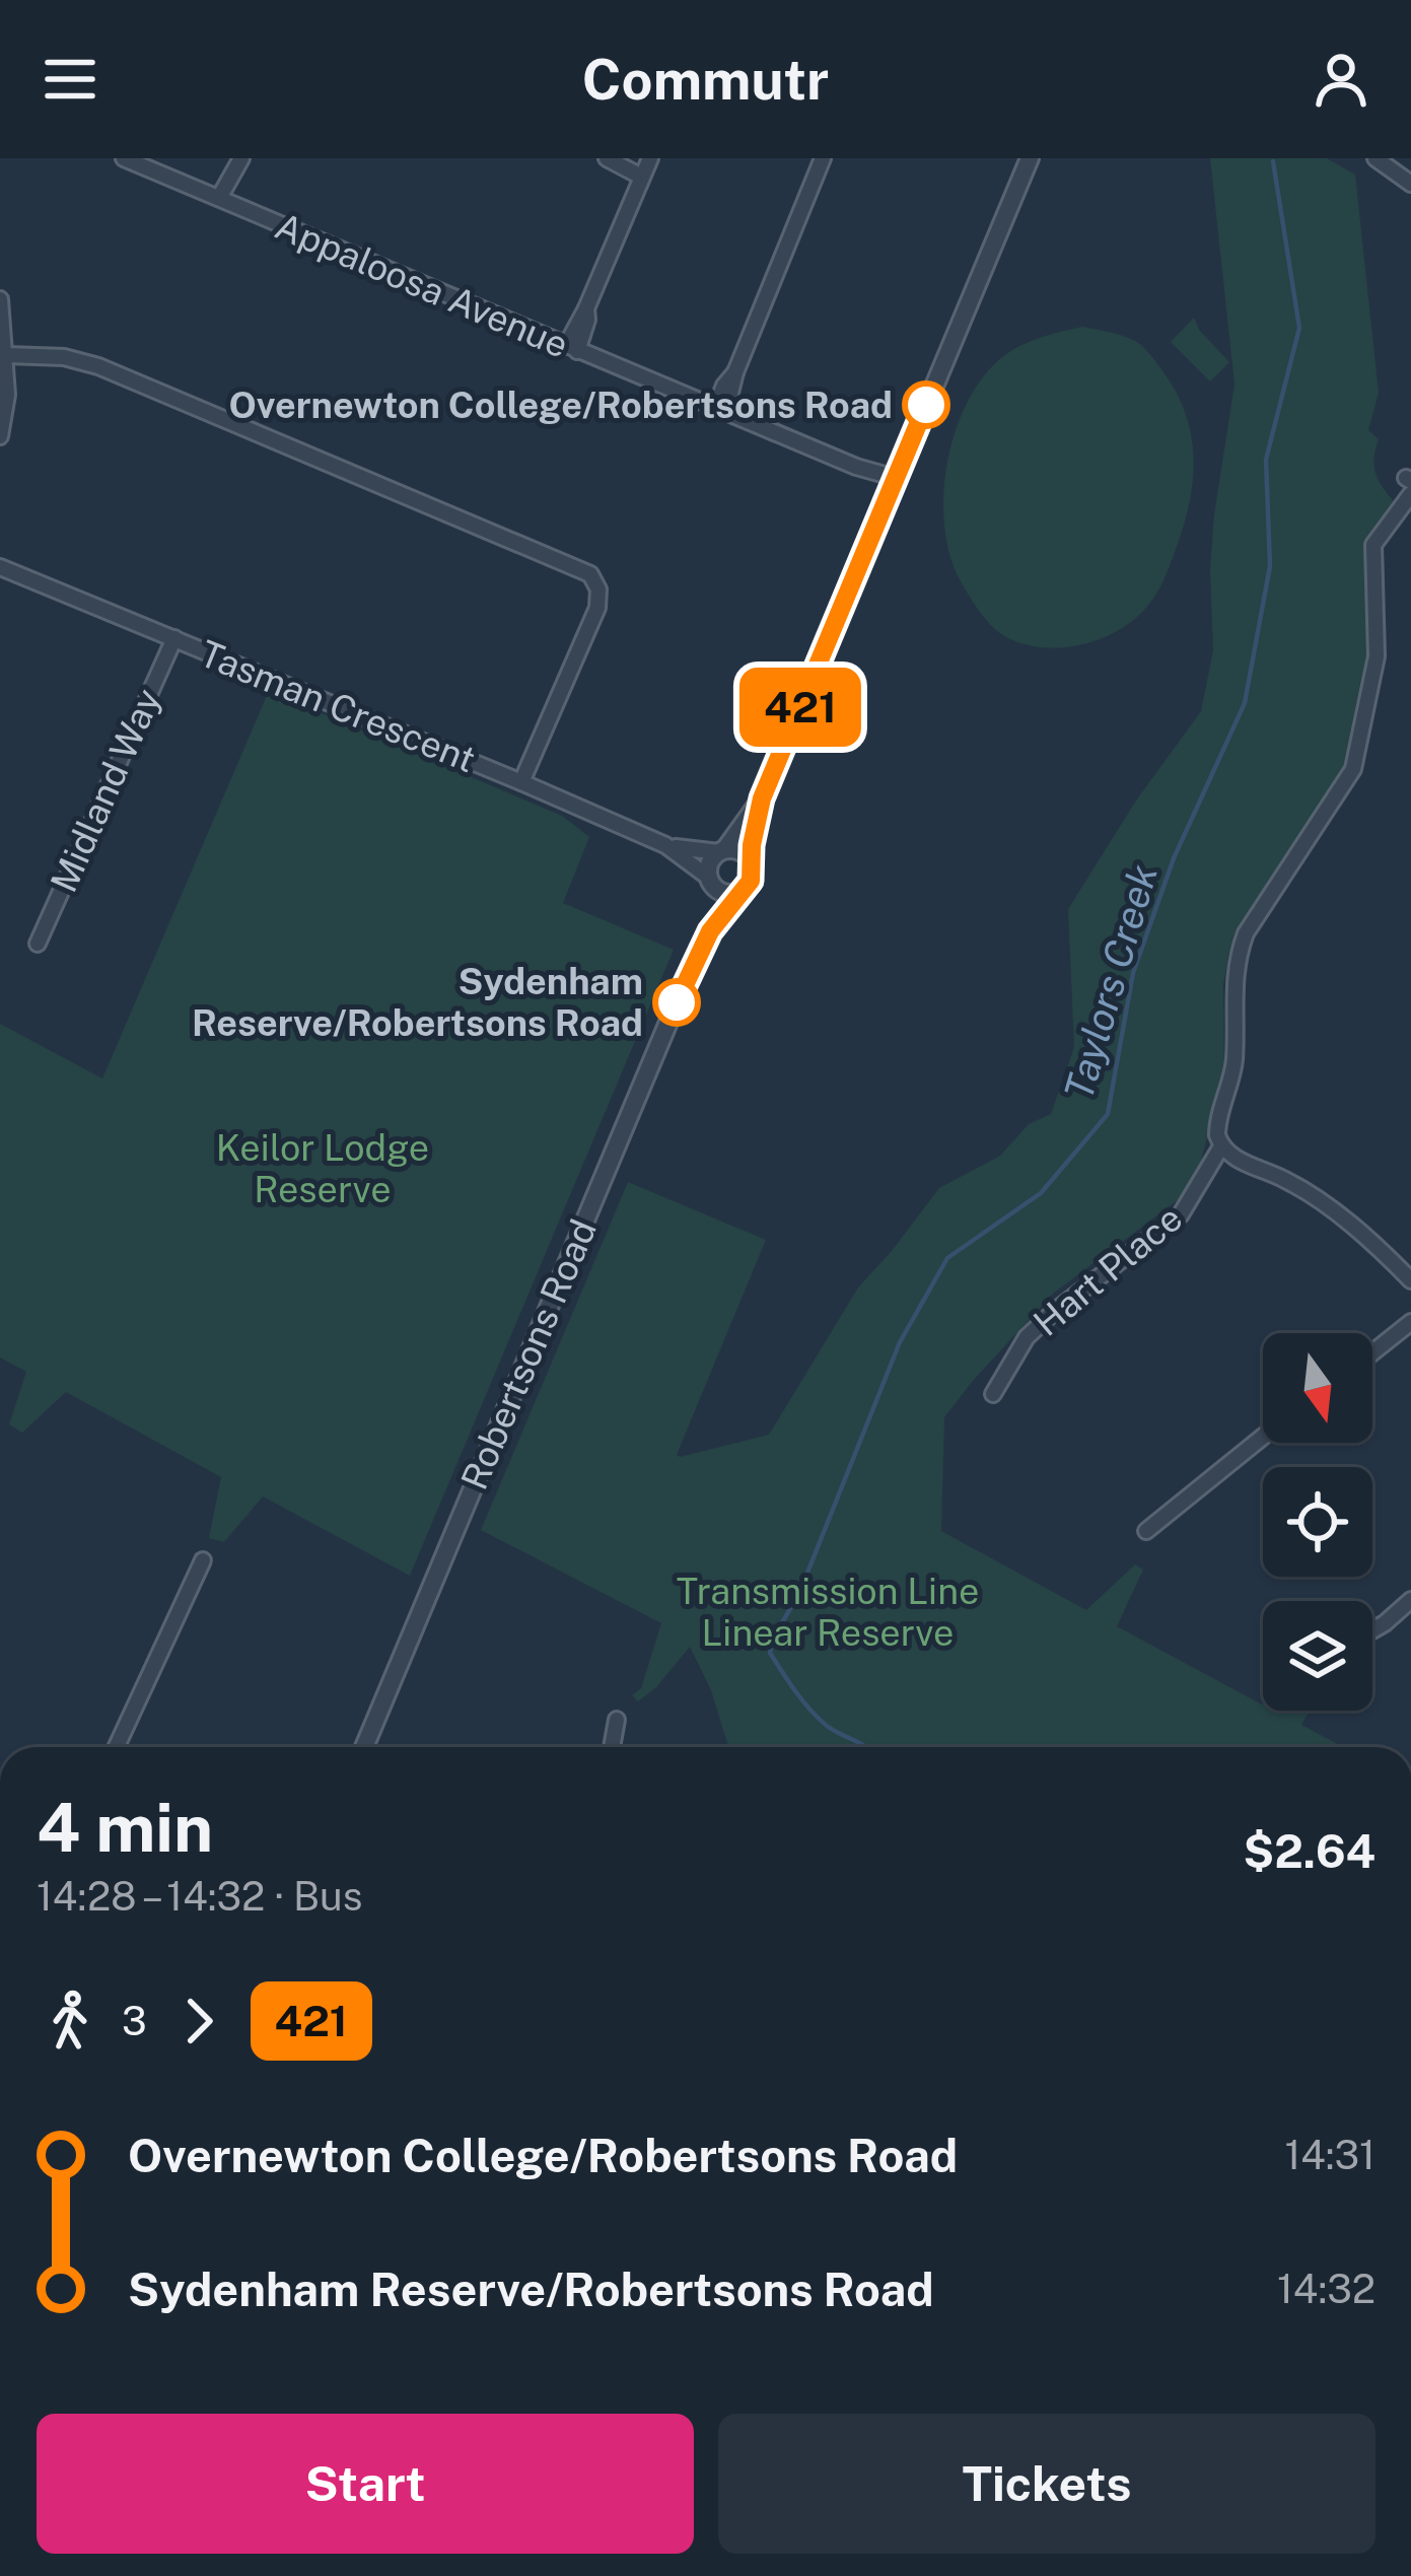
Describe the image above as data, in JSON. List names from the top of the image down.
{
  "streets": {
    "street": [
      "Appaloosa Avenue",
      "Tasman Crescent",
      "Midland Way",
      "Hart Place",
      "Robertsons Road"
    ]
  },
  "crossings": [
    ["Tasman Crescent", "Midland Way"],
    ["Tasman Crescent", "Robertsons Road"]
  ],
  "water": ["Taylors Creek"],
  "parks": ["Keilor Lodge Reserve", "Transmission Line Linear Reserve"],
  "places": ["Overnewton College/Robertsons Road", "Sydenham Reserve/Robertsons Road"],
  "lines": ["bus line 421"],
  "north": "bottom",
  "page": {
    "header": "Commutr",
    "on_map": "421",
    "heading": ["4 min", "14:28 – 14:32 · Bus", "$2.64"],
    "legs": ["3", "421"],
    "list": [
      {
        "name": "Overnewton College/Robertsons Road",
        "value": "14:31"
      },
      {
        "name": "Sydenham Reserve/Robertsons Road",
        "value": "14:32"
      }
    ],
    "buttons": ["Start", "Tickets"]
  }
}
